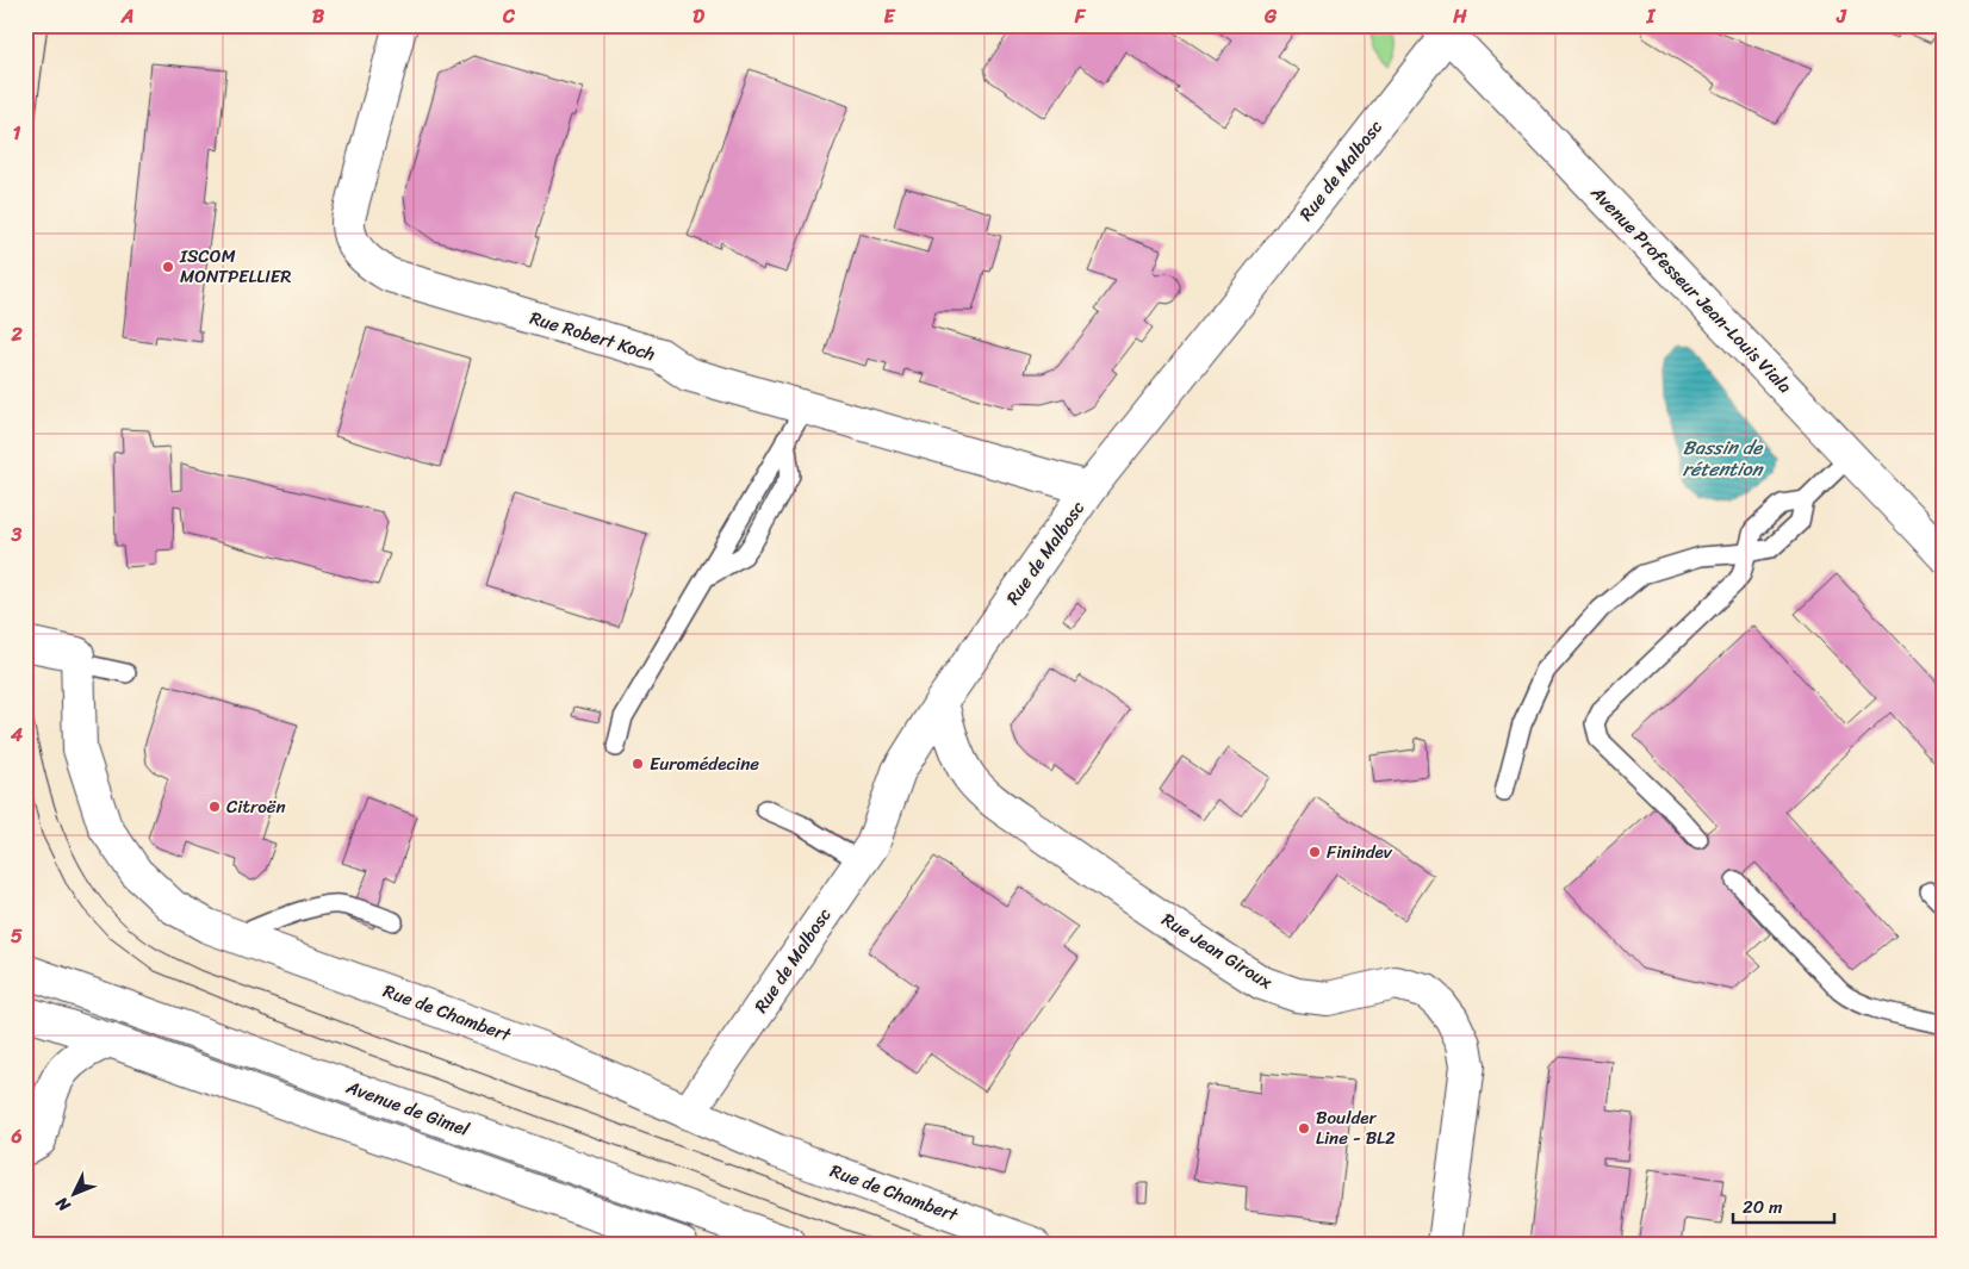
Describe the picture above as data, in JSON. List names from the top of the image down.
{
  "streets": {
    "street": [
      "Rue de Malbosc",
      "Avenue Professeur Jean-Louis Viala",
      "Rue Robert Koch",
      "Rue Jean Giroux",
      "Rue de Chambert",
      "Avenue de Gimel"
    ]
  },
  "crossings": [
    ["Rue de Malbosc", "Avenue Professeur Jean-Louis Viala"],
    ["Rue de Malbosc", "Rue Robert Koch"],
    ["Rue de Malbosc", "Rue Jean Giroux"],
    ["Rue de Malbosc", "Rue de Chambert"]
  ],
  "water": ["Bassin de rétention"],
  "places": [
    "ISCOM MONTPELLIER",
    "Euromédecine",
    "Citroën",
    "Finindev",
    "Boulder Line - BL2"
  ],
  "scale_bar": "20 m",
  "north": "bottom left",
  "grid": {
    "columns": [
      "A",
      "B",
      "C",
      "D",
      "E",
      "F",
      "G",
      "H",
      "I",
      "J"
    ],
    "rows": [
      "1",
      "2",
      "3",
      "4",
      "5",
      "6"
    ]
  }
}
